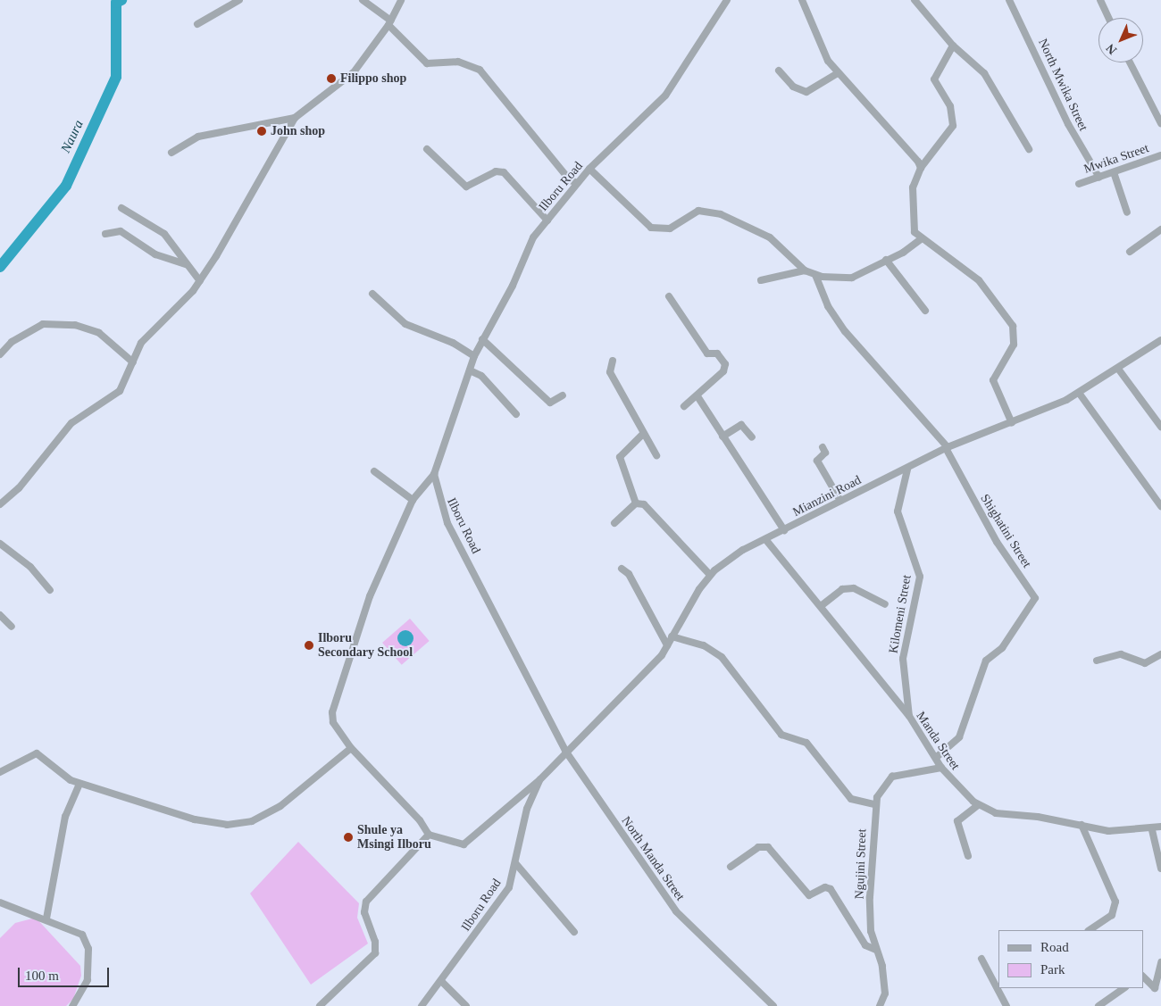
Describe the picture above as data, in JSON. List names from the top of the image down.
{
  "streets": {
    "street": [
      "North Mwika Street",
      "Mwika Street",
      "Ilboru Road",
      "Mianzini Road",
      "Shighatini Street",
      "Kilomeni Street",
      "Manda Street",
      "North Manda Street",
      "Ngujini Street"
    ]
  },
  "crossings": [
    ["North Mwika Street", "Mwika Street"],
    ["Ilboru Road", "Mianzini Road"],
    ["Ilboru Road", "North Manda Street"],
    ["Mianzini Road", "Shighatini Street"],
    ["Mianzini Road", "Kilomeni Street"],
    ["Mianzini Road", "Manda Street"],
    ["Mianzini Road", "North Manda Street"],
    ["Shighatini Street", "Manda Street"],
    ["Kilomeni Street", "Manda Street"],
    ["Manda Street", "Ngujini Street"]
  ],
  "water": ["Naura"],
  "places": [
    "Filippo shop",
    "John shop",
    "Ilboru Secondary School",
    "Shule ya Msingi Ilboru"
  ],
  "legend": ["Road", "Park"],
  "scale_bar": "100 m",
  "north": "bottom left"
}
